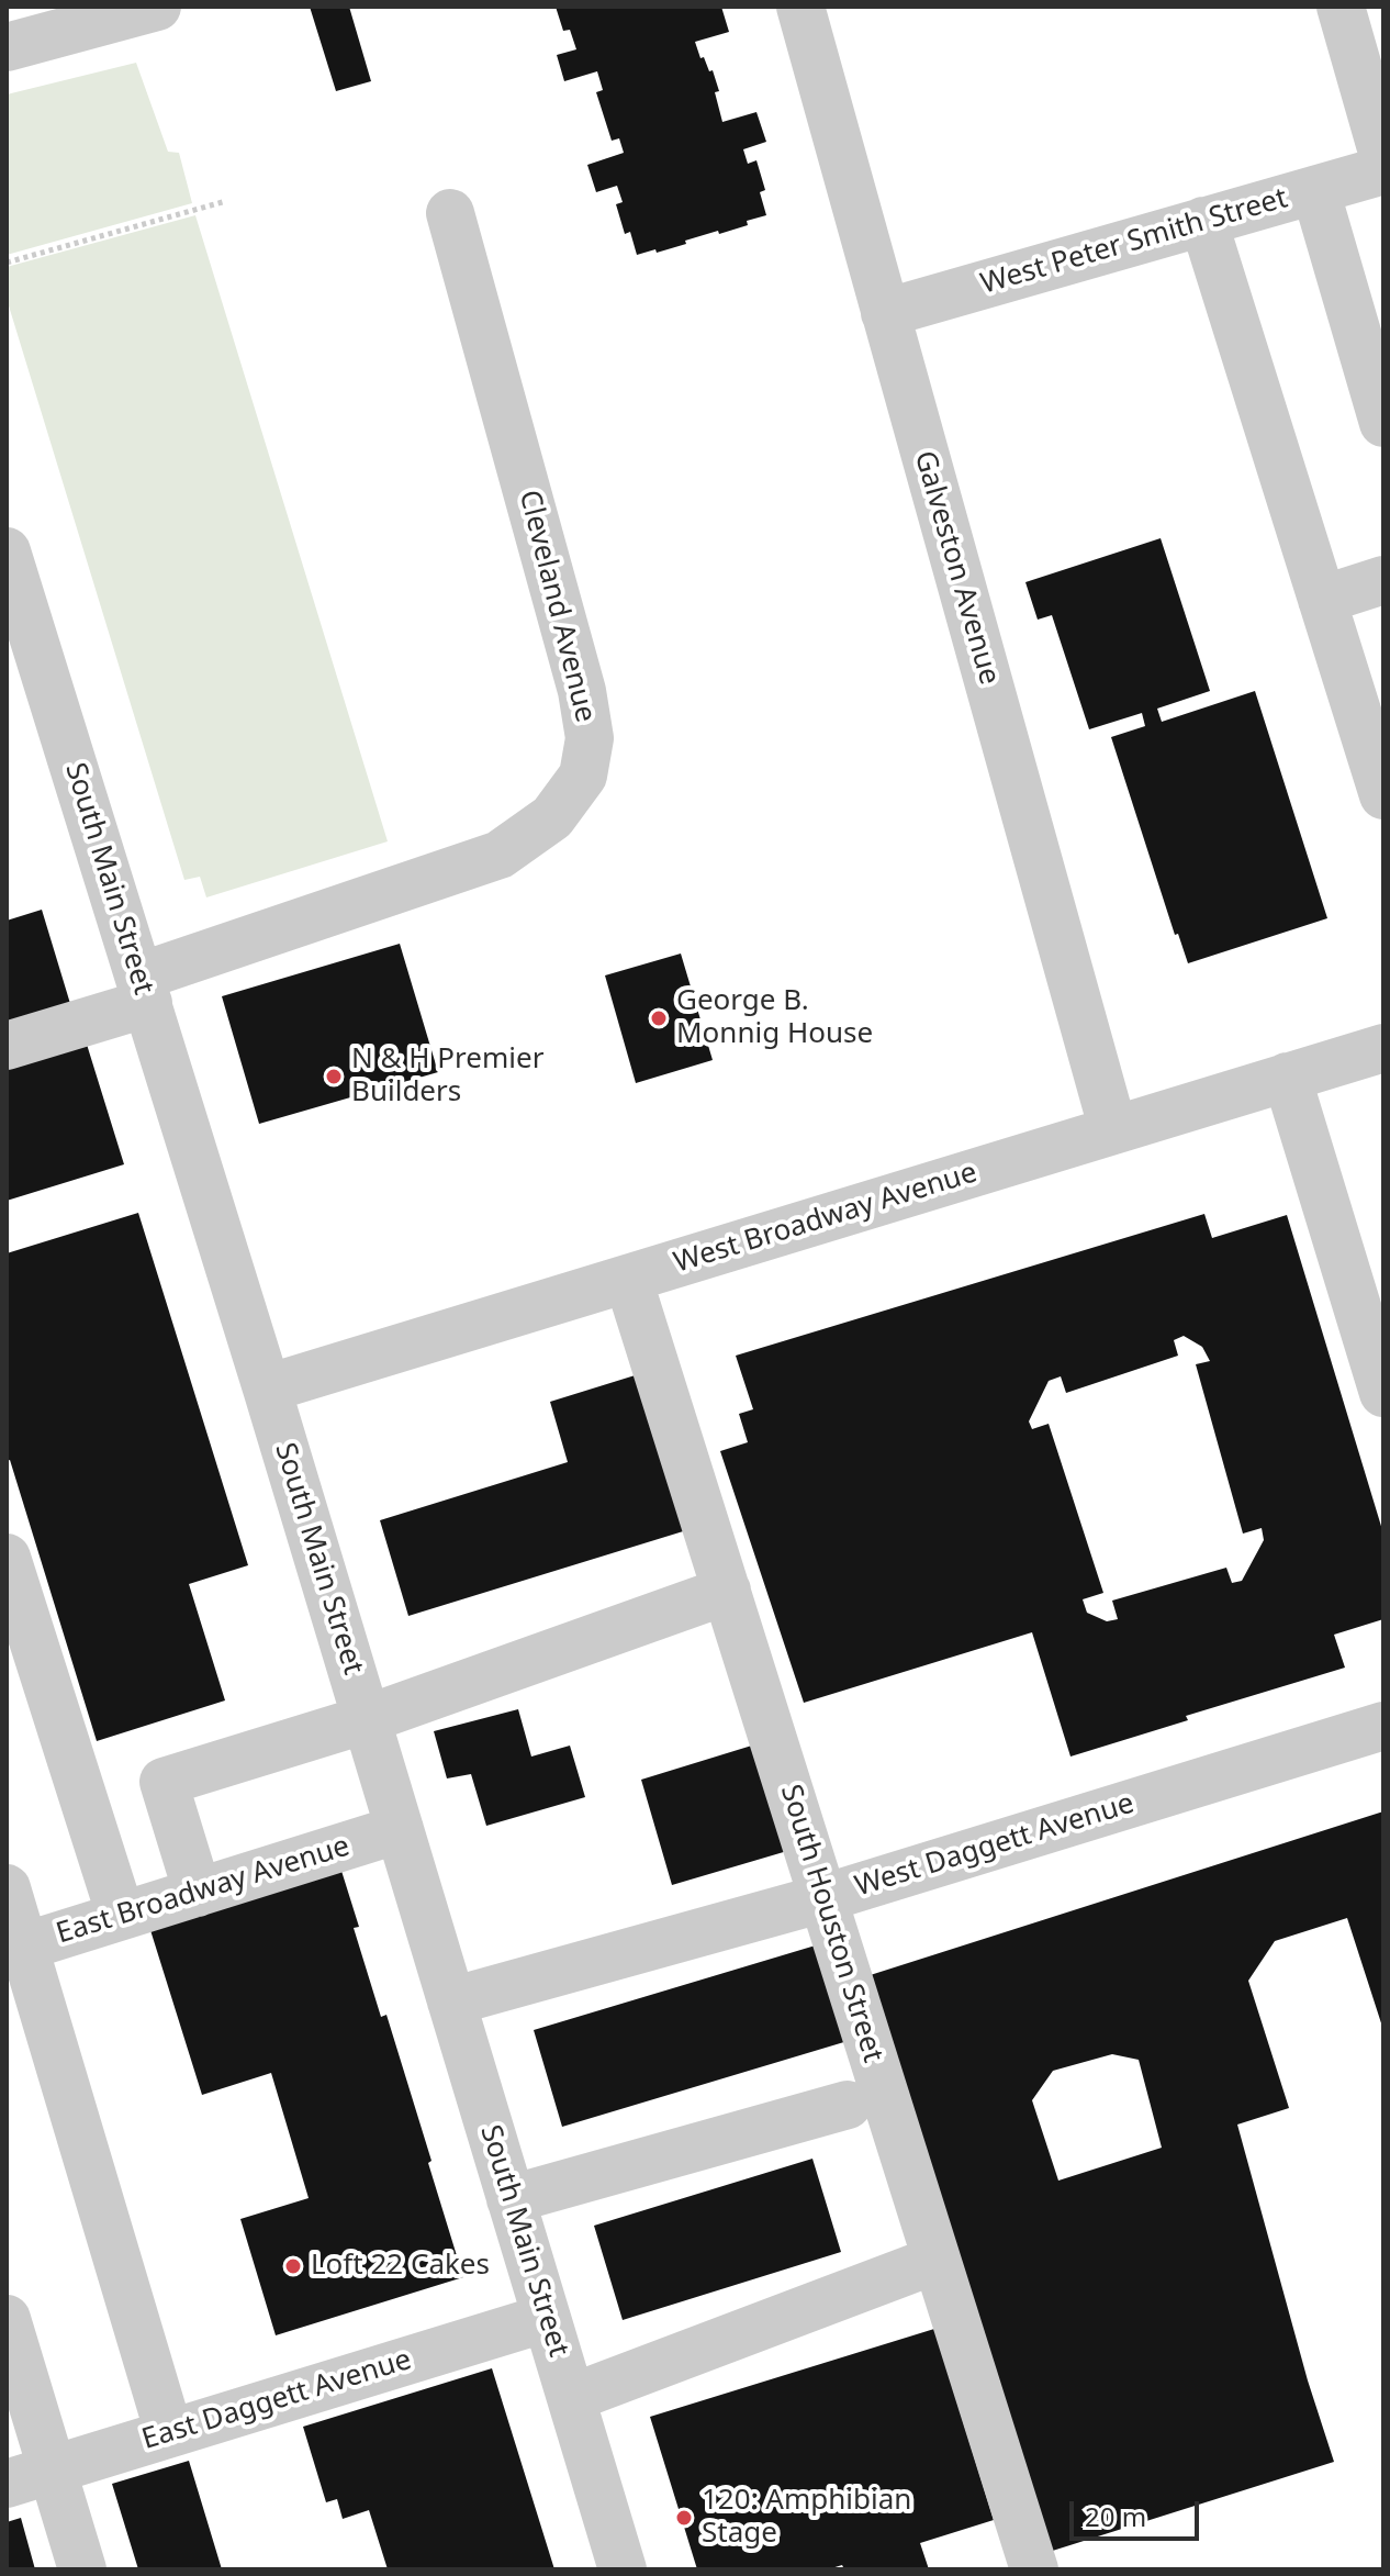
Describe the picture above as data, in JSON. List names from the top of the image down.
{
  "streets": {
    "street": [
      "West Peter Smith Street",
      "Galveston Avenue",
      "Cleveland Avenue",
      "South Main Street",
      "West Broadway Avenue",
      "West Daggett Avenue",
      "East Broadway Avenue",
      "South Houston Street",
      "East Daggett Avenue"
    ]
  },
  "crossings": [
    ["West Peter Smith Street", "Galveston Avenue"],
    ["Galveston Avenue", "West Broadway Avenue"],
    ["Cleveland Avenue", "South Main Street"],
    ["South Main Street", "West Broadway Avenue"],
    ["South Main Street", "West Daggett Avenue"],
    ["South Main Street", "East Broadway Avenue"],
    ["South Main Street", "East Daggett Avenue"],
    ["West Broadway Avenue", "South Houston Street"],
    ["West Daggett Avenue", "South Houston Street"]
  ],
  "places": [
    "George B. Monnig House",
    "N & H Premier Builders",
    "Loft 22 Cakes",
    "120: Amphibian Stage"
  ],
  "scale_bar": "20 m"
}
